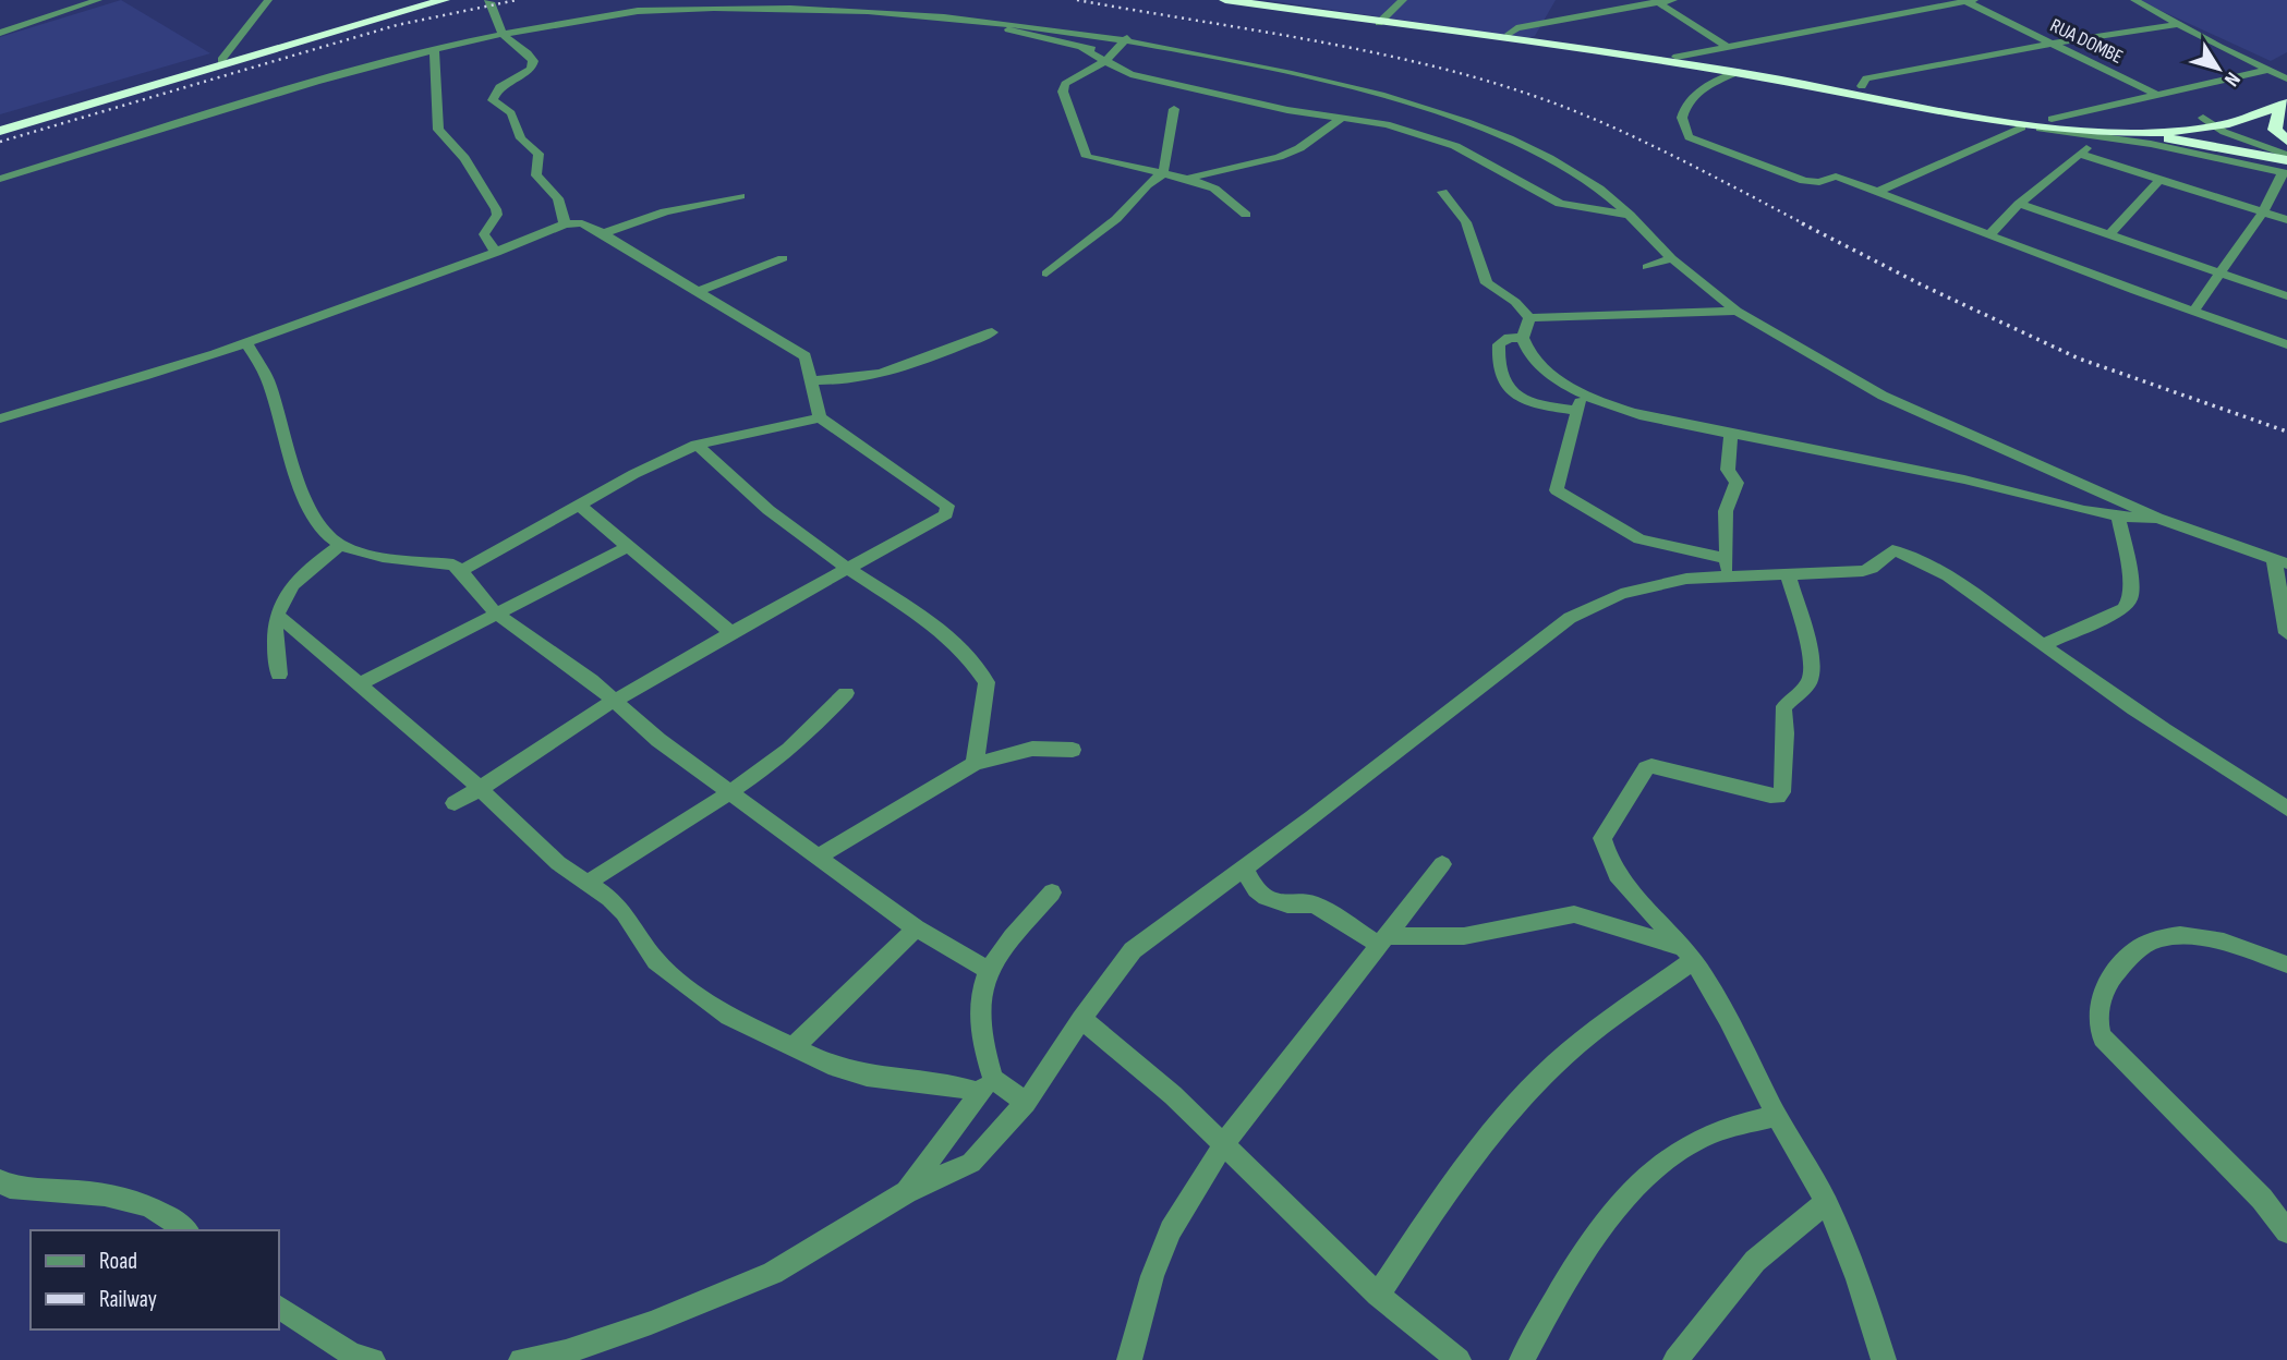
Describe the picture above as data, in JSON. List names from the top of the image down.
{
  "streets": {
    "street": ["RUA DOMBE"]
  },
  "legend": ["Road", "Railway"],
  "north": "bottom right"
}
